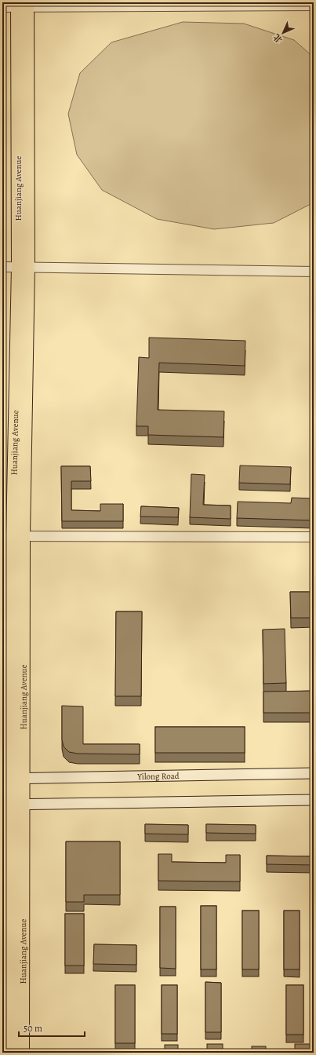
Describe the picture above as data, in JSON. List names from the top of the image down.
{
  "streets": {
    "highway": ["Huanjiang Avenue"],
    "main road": ["Yilong Road"]
  },
  "crossings": [
    ["Huanjiang Avenue", "Yilong Road"]
  ],
  "scale_bar": "50 m",
  "north": "bottom left"
}
